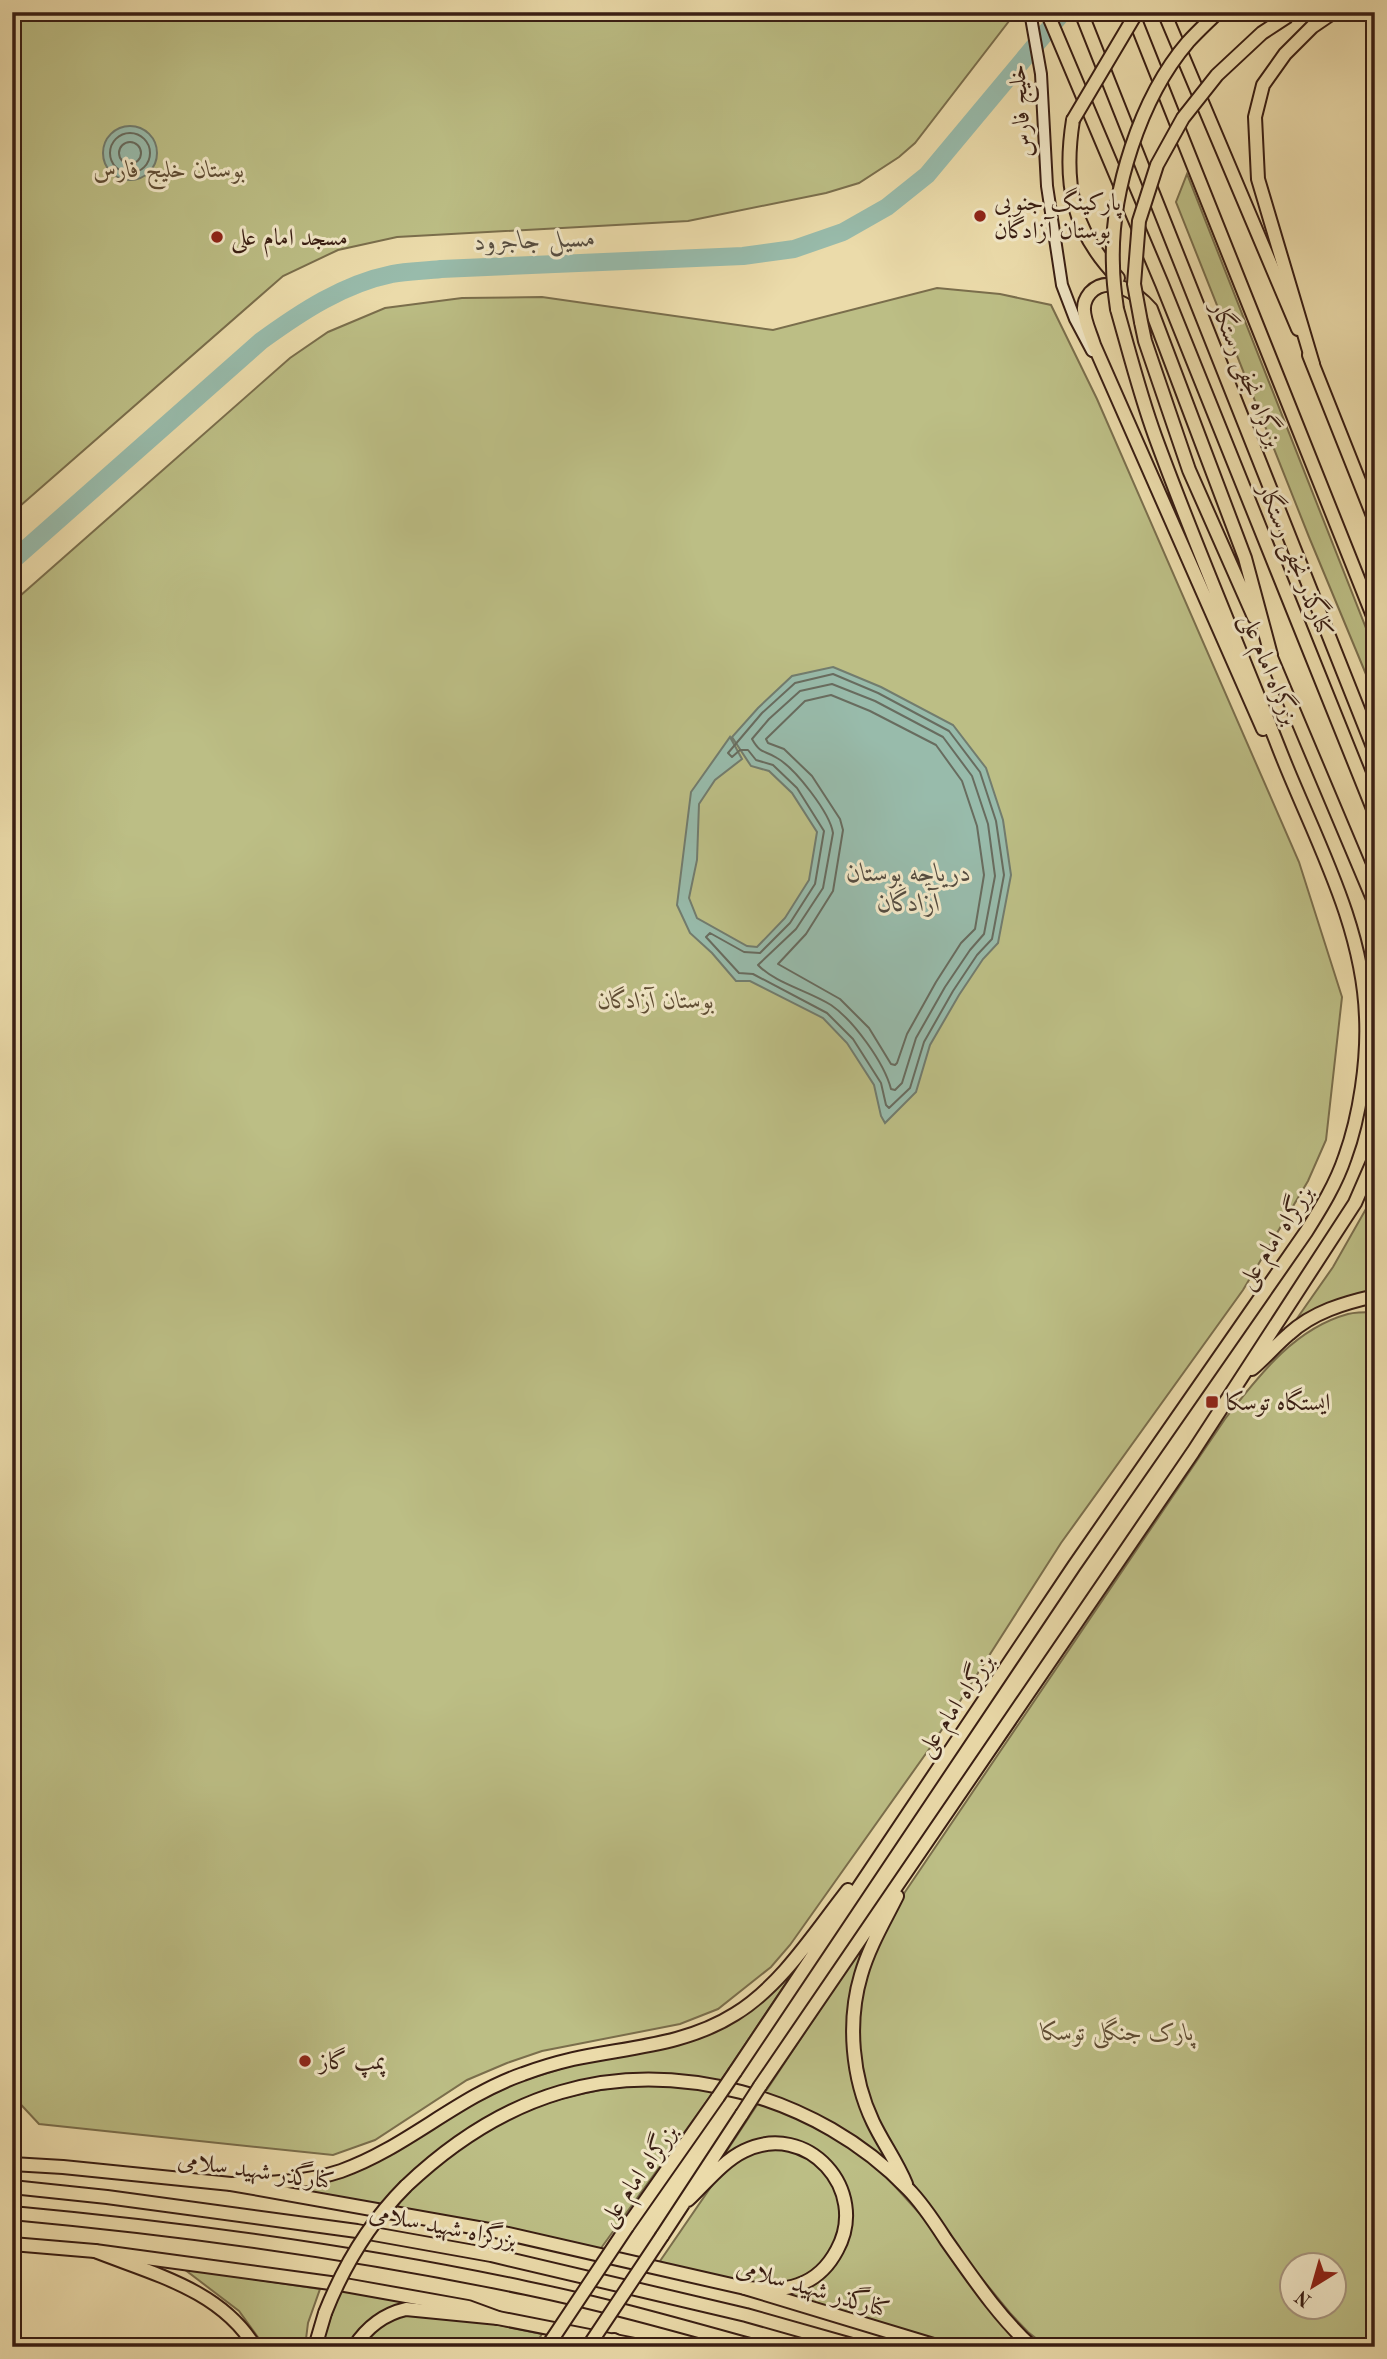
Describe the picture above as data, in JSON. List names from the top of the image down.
{
  "streets": {
    "main road": [
      "خلیج فارس",
      "بزرگراه نجفی رستگار",
      "کنارگذر نجفی رستگار",
      "بزرگراه امام علی",
      "کنارگذر شهید سلامی",
      "بزرگراه شهید سلامی"
    ]
  },
  "water": ["مسیل جاجرود", "دریاچه بوستان آزادگان"],
  "parks": ["بوستان خلیج فارس", "بوستان آزادگان", "پارک جنگلی توسکا"],
  "places": {
    "other": ["پارکینگ جنوبی بوستان آزادگان", "مسجد امام علی", "پمپ گاز"],
    "transit": ["ایستگاه توسکا"]
  },
  "north": "bottom left"
}
